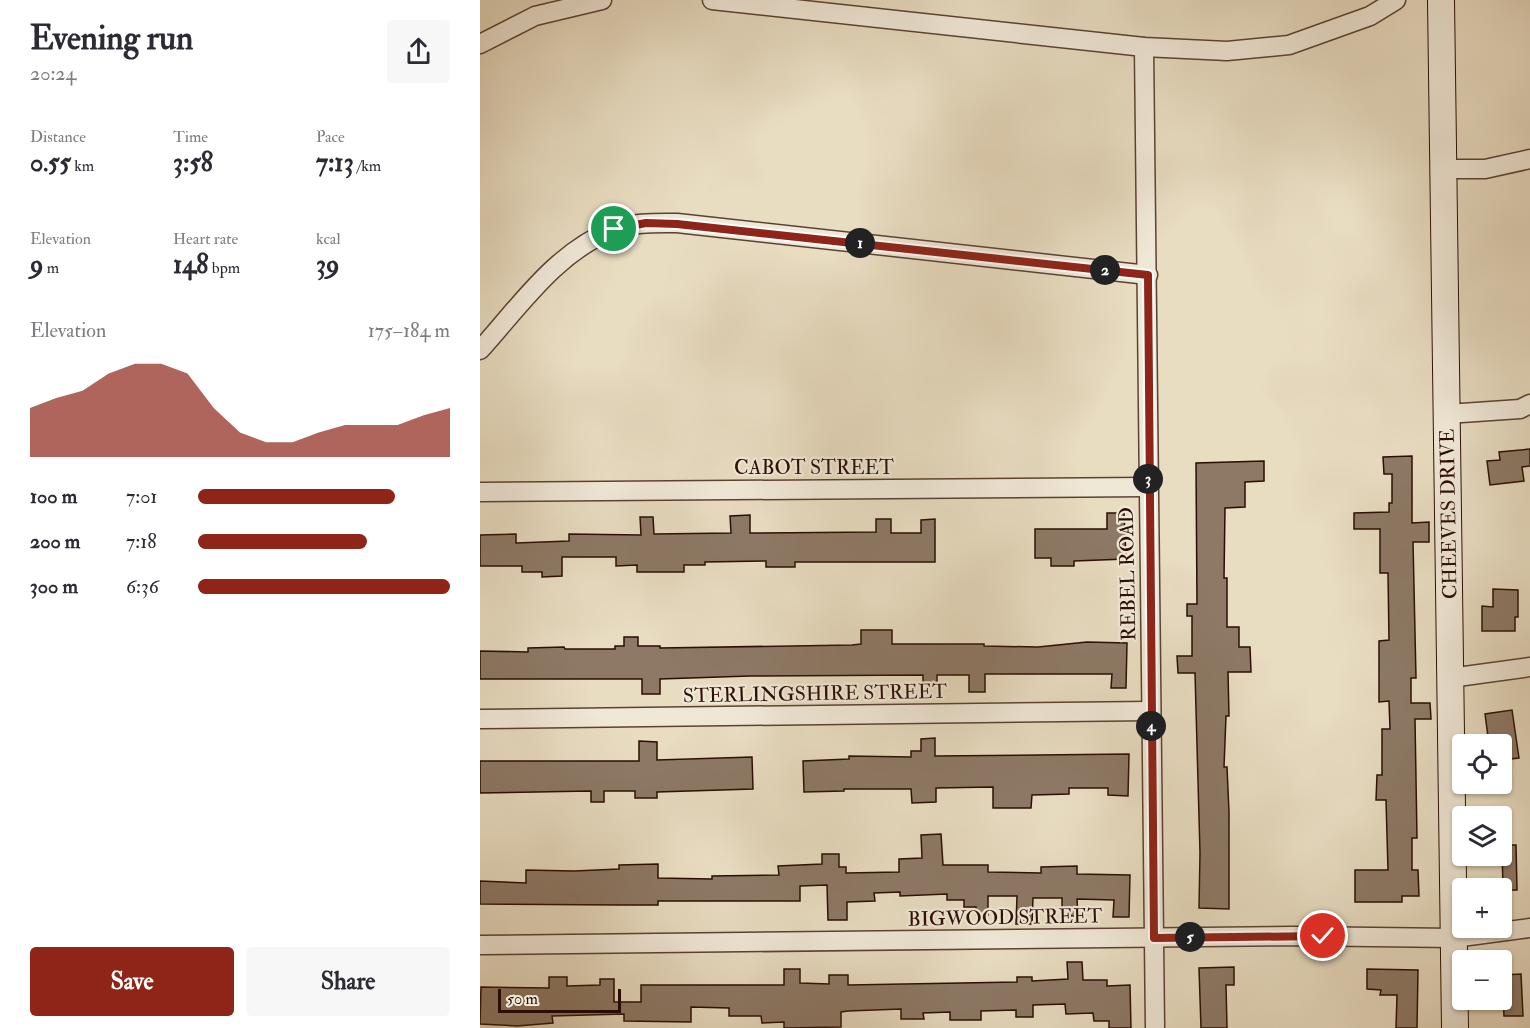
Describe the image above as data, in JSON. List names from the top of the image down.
{
  "streets": {
    "street": [
      "CABOT STREET",
      "CHEEVES DRIVE",
      "REBEL ROAD",
      "STERLINGSHIRE STREET",
      "BIGWOOD STREET"
    ]
  },
  "crossings": [
    ["CABOT STREET", "REBEL ROAD"],
    ["REBEL ROAD", "STERLINGSHIRE STREET"],
    ["REBEL ROAD", "BIGWOOD STREET"]
  ],
  "scale_bar": "50 m",
  "page": {
    "heading": ["Evening run", "20:24"],
    "stats": [
      ["Distance", "0.55 km"],
      ["Time", "3:58"],
      ["Pace", "7:13 /km"],
      ["Elevation", "9 m"],
      ["Heart rate", "148 bpm"],
      ["kcal", "39"]
    ],
    "pins": [
      "1",
      "2",
      "3",
      "4",
      "5"
    ],
    "chart": ["Elevation", "175–184 m"],
    "list": [
      {
        "name": "100 m",
        "note": "7:01"
      },
      {
        "name": "200 m",
        "note": "7:18"
      },
      {
        "name": "300 m",
        "note": "6:36"
      }
    ],
    "map_buttons": ["+", "−"],
    "buttons": ["Save", "Share"],
    "scale": "50 m"
  }
}
